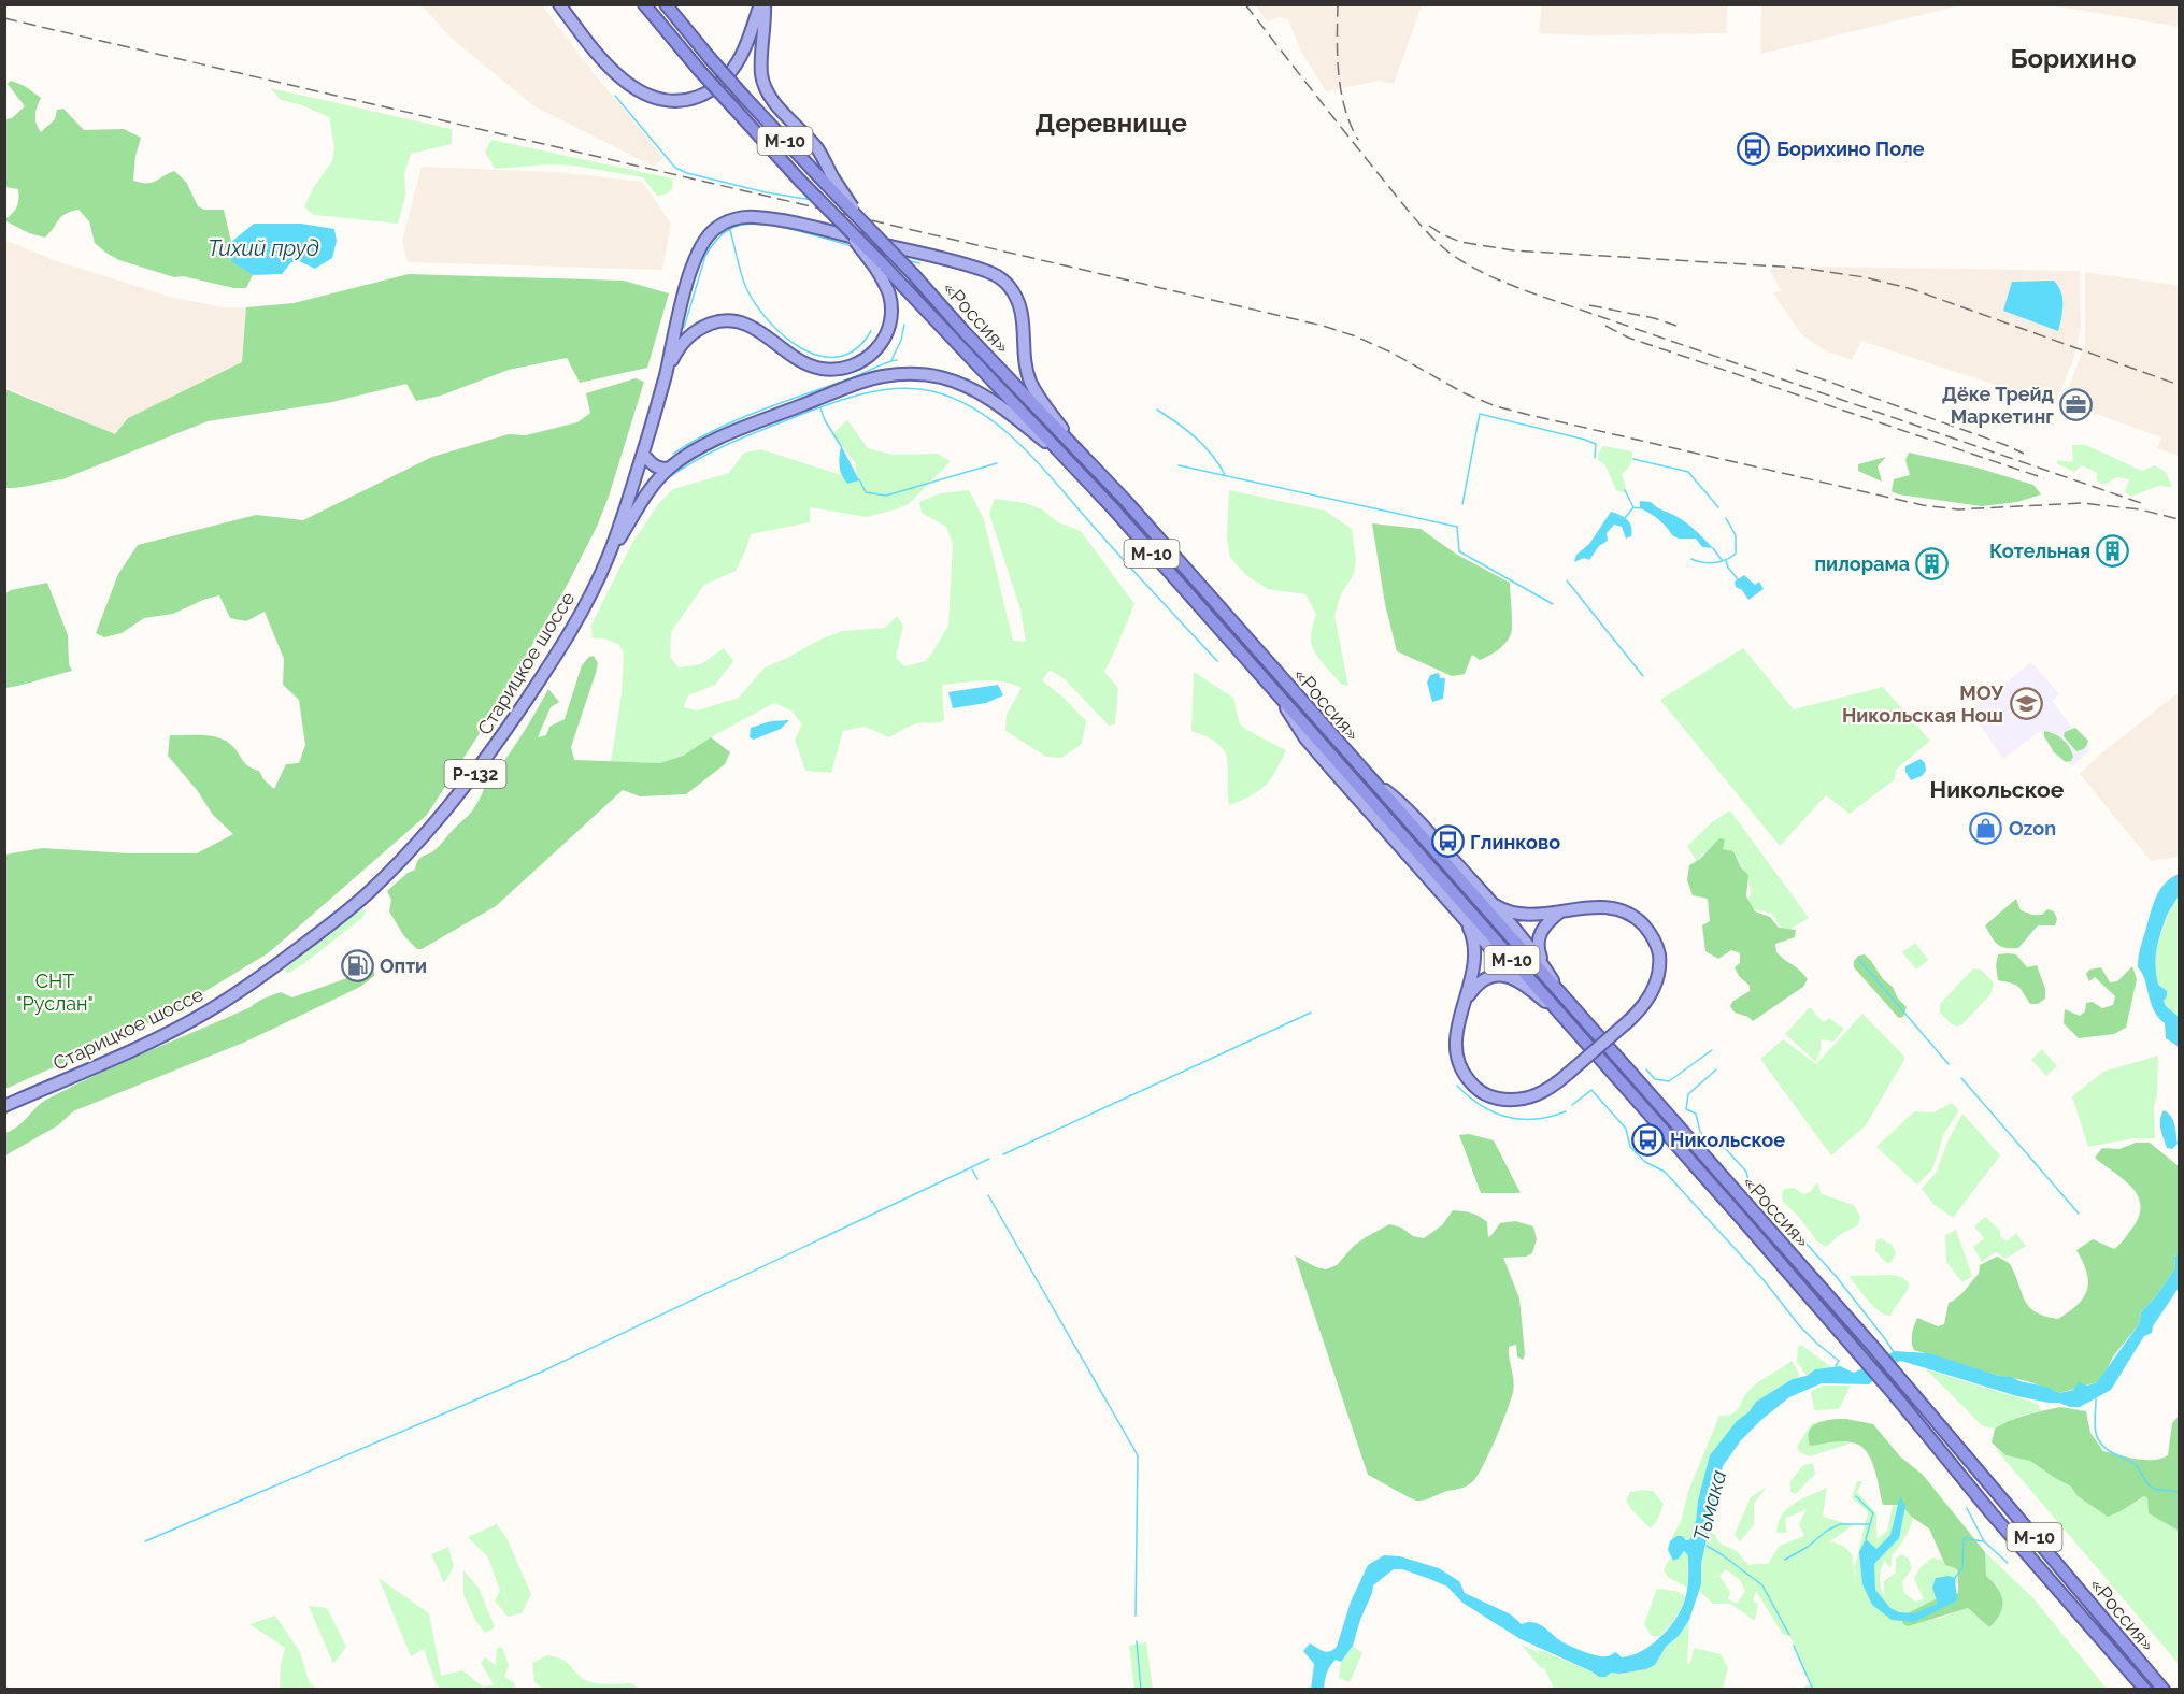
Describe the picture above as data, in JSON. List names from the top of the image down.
{
  "streets": {
    "highway": ["М-10", "«Россия»"],
    "main road": ["Старицкое шоссе", "Р-132"]
  },
  "crossings": [
    ["«Россия»", "Старицкое шоссе"]
  ],
  "districts": ["Борихино", "Деревнище", "Никольское"],
  "water": ["Тихий пруд", "Тьмака"],
  "parks": ["СНТ \"Руслан\""],
  "places": {
    "bus stop": ["Борихино Поле", "Глинково", "Никольское"],
    "office": ["Дёке Трейд Маркетинг"],
    "building": ["Котельная", "пилорама"],
    "school or university": ["МОУ Никольская Нош"],
    "shop": ["Ozon"],
    "fuel station": ["Опти"]
  }
}
